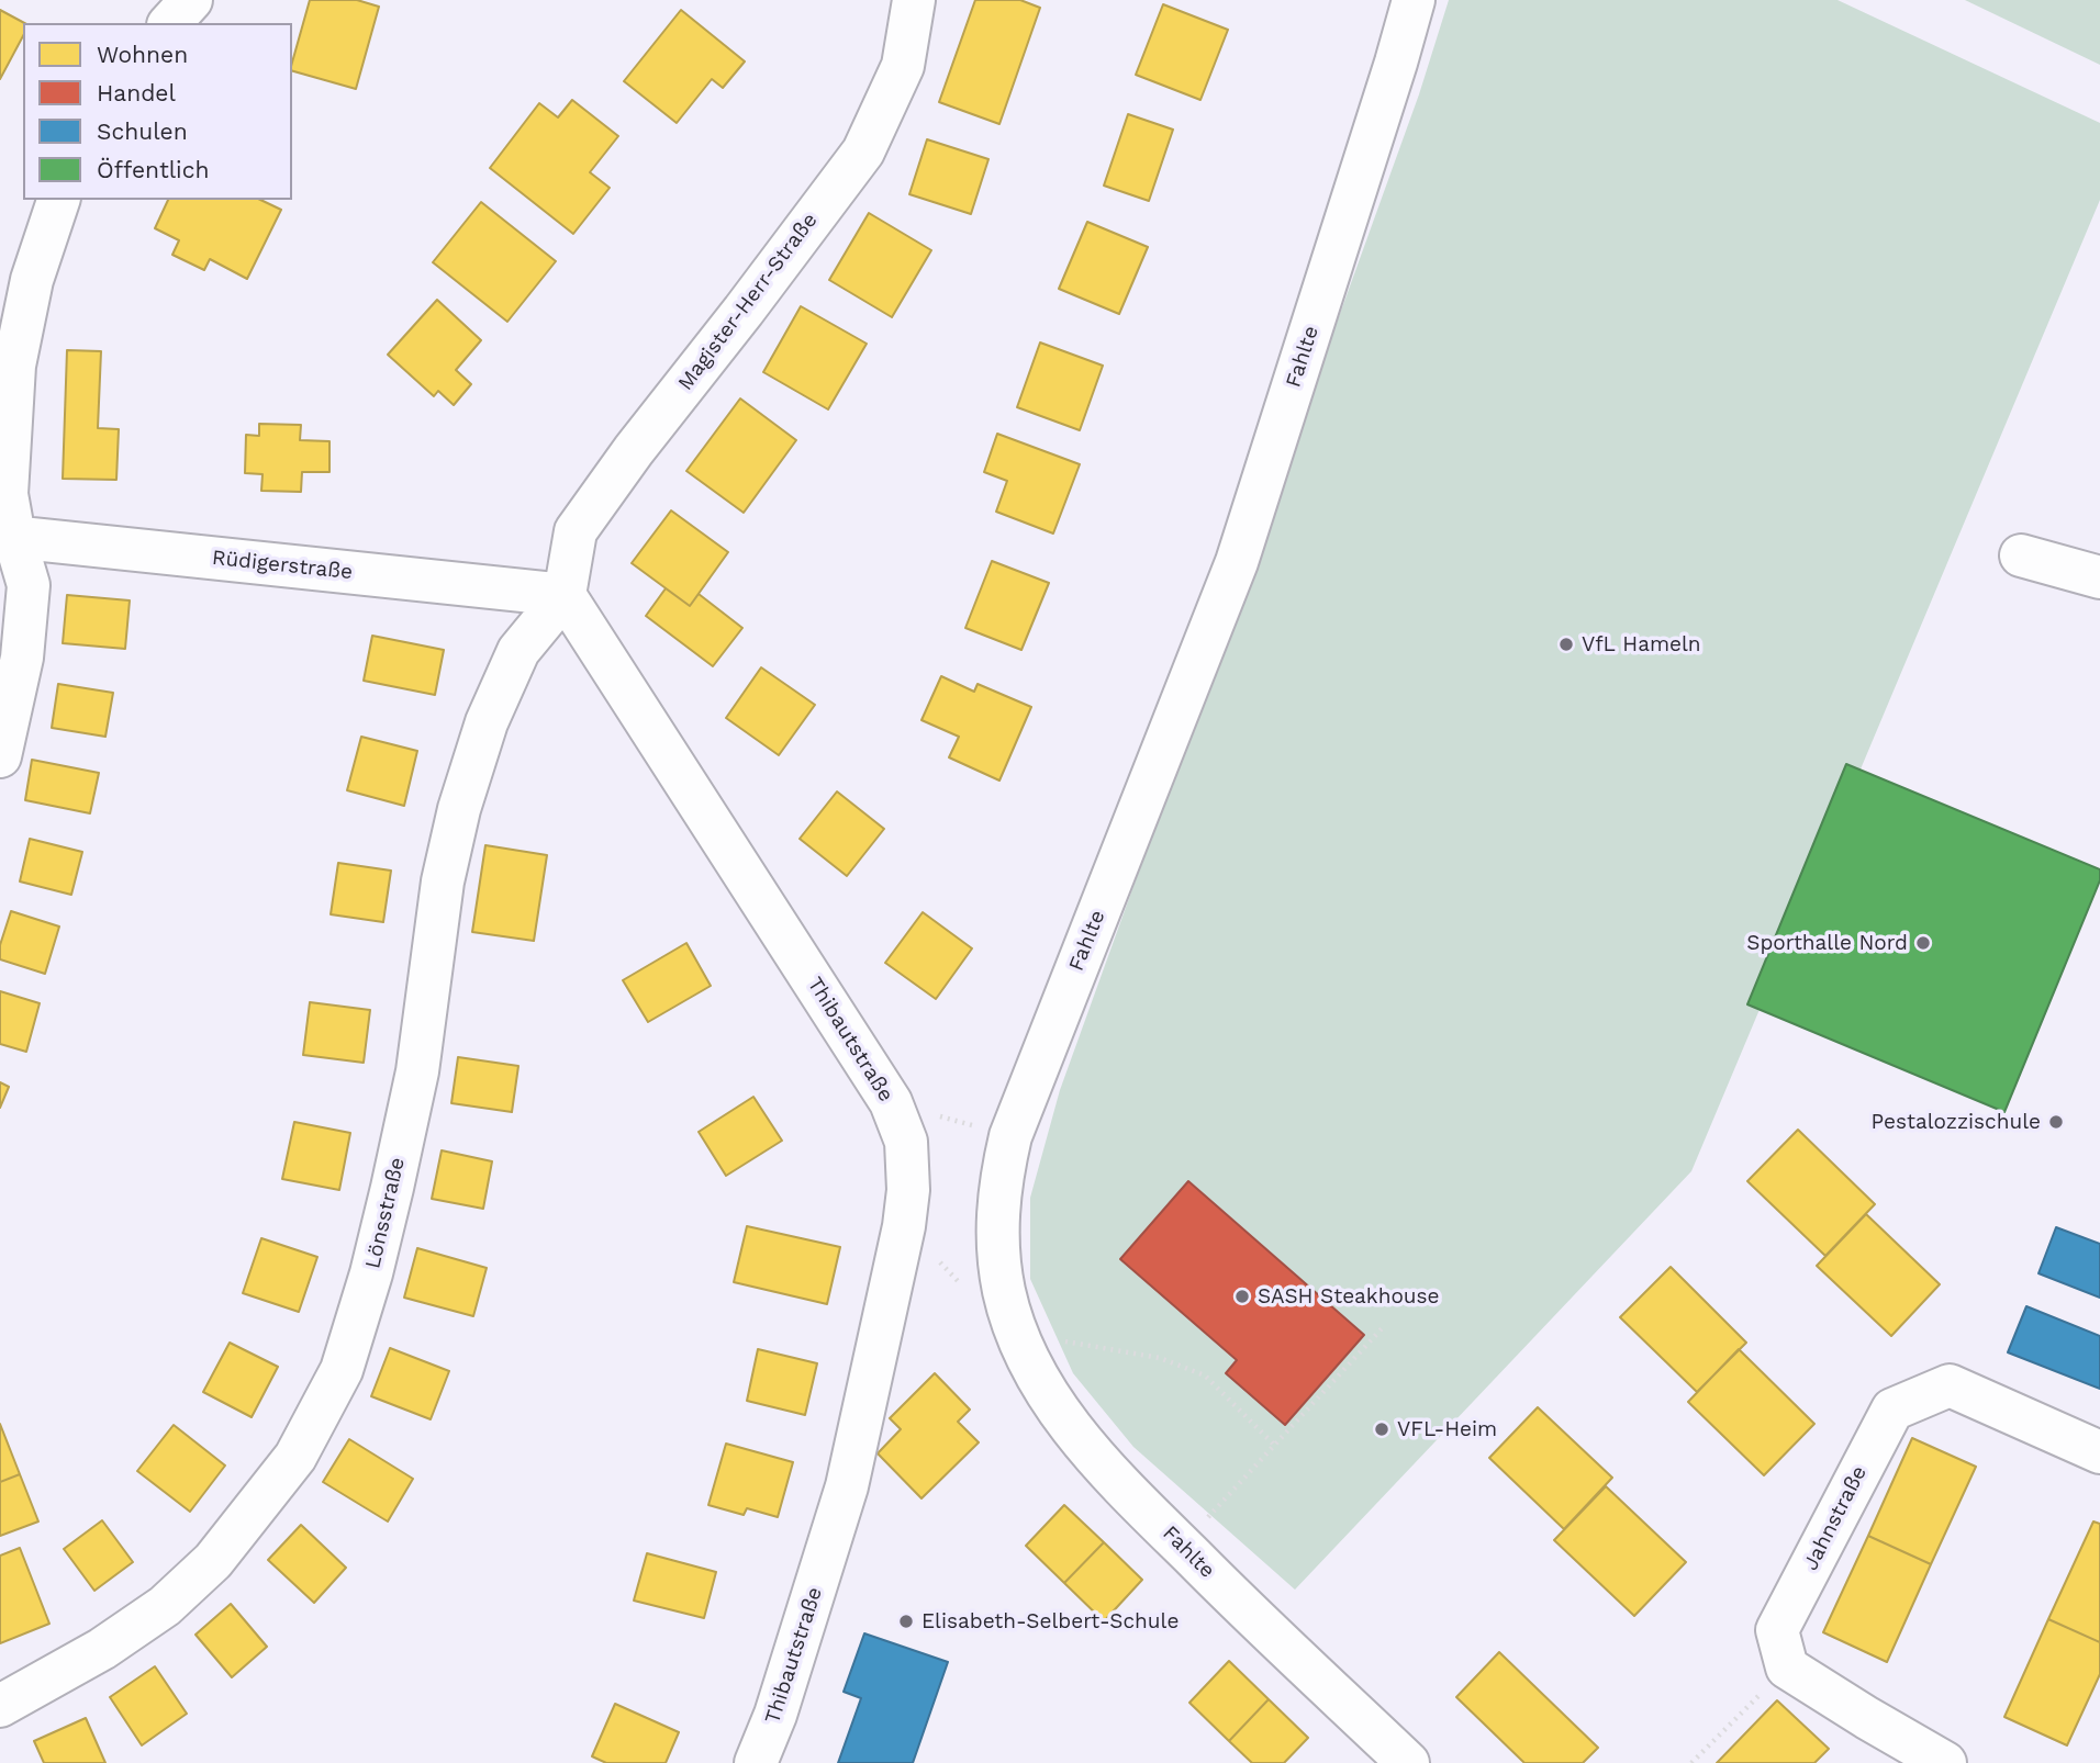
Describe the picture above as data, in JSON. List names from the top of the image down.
{
  "streets": {
    "street": [
      "Magister-Herr-Straße",
      "Fahlte",
      "Rüdigerstraße",
      "Thibautstraße",
      "Lönsstraße",
      "Jahnstraße"
    ]
  },
  "crossings": [
    ["Magister-Herr-Straße", "Rüdigerstraße"],
    ["Magister-Herr-Straße", "Thibautstraße"],
    ["Magister-Herr-Straße", "Lönsstraße"],
    ["Rüdigerstraße", "Thibautstraße"],
    ["Rüdigerstraße", "Lönsstraße"],
    ["Thibautstraße", "Lönsstraße"]
  ],
  "places": [
    "VfL Hameln",
    "Sporthalle Nord",
    "Pestalozzischule",
    "SASH Steakhouse",
    "VFL-Heim",
    "Elisabeth-Selbert-Schule"
  ],
  "legend": [
    "Wohnen",
    "Handel",
    "Schulen",
    "Öffentlich"
  ]
}
